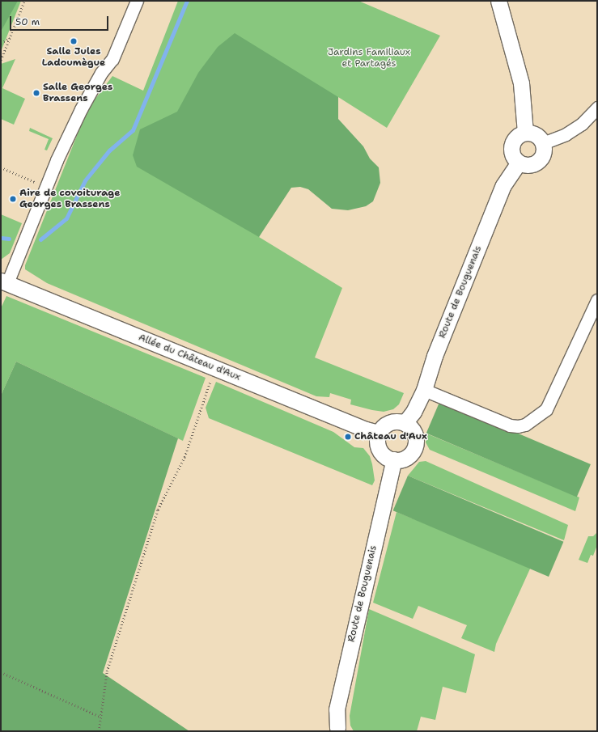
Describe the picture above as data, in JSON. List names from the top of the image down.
{
  "streets": {
    "street": ["Route de Bouguenais", "Allée du Château d'Aux"]
  },
  "crossings": [
    ["Route de Bouguenais", "Allée du Château d'Aux"]
  ],
  "parks": ["Jardins Familiaux et Partagés"],
  "places": [
    "Salle Jules Ladoumègue",
    "Salle Georges Brassens",
    "Aire de covoiturage Georges Brassens",
    "Château d'Aux"
  ],
  "scale_bar": "50 m"
}
